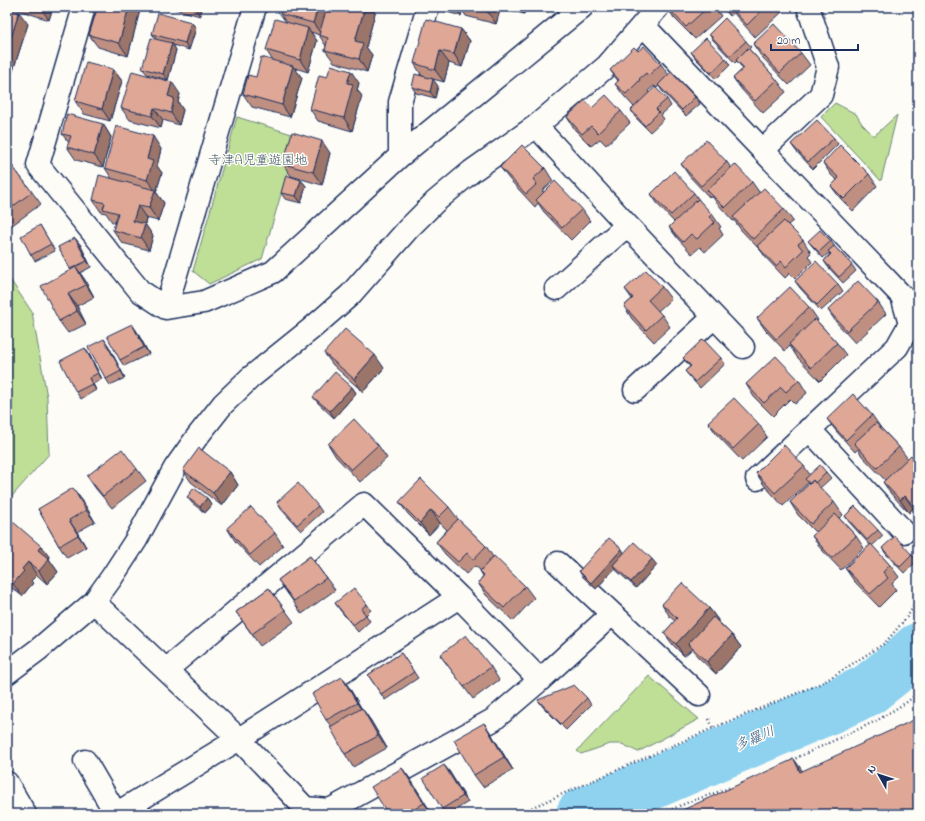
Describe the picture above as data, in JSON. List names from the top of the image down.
{
  "water": ["多羅川"],
  "parks": ["寺津A児童遊園地"],
  "scale_bar": "20 m",
  "north": "top left"
}
